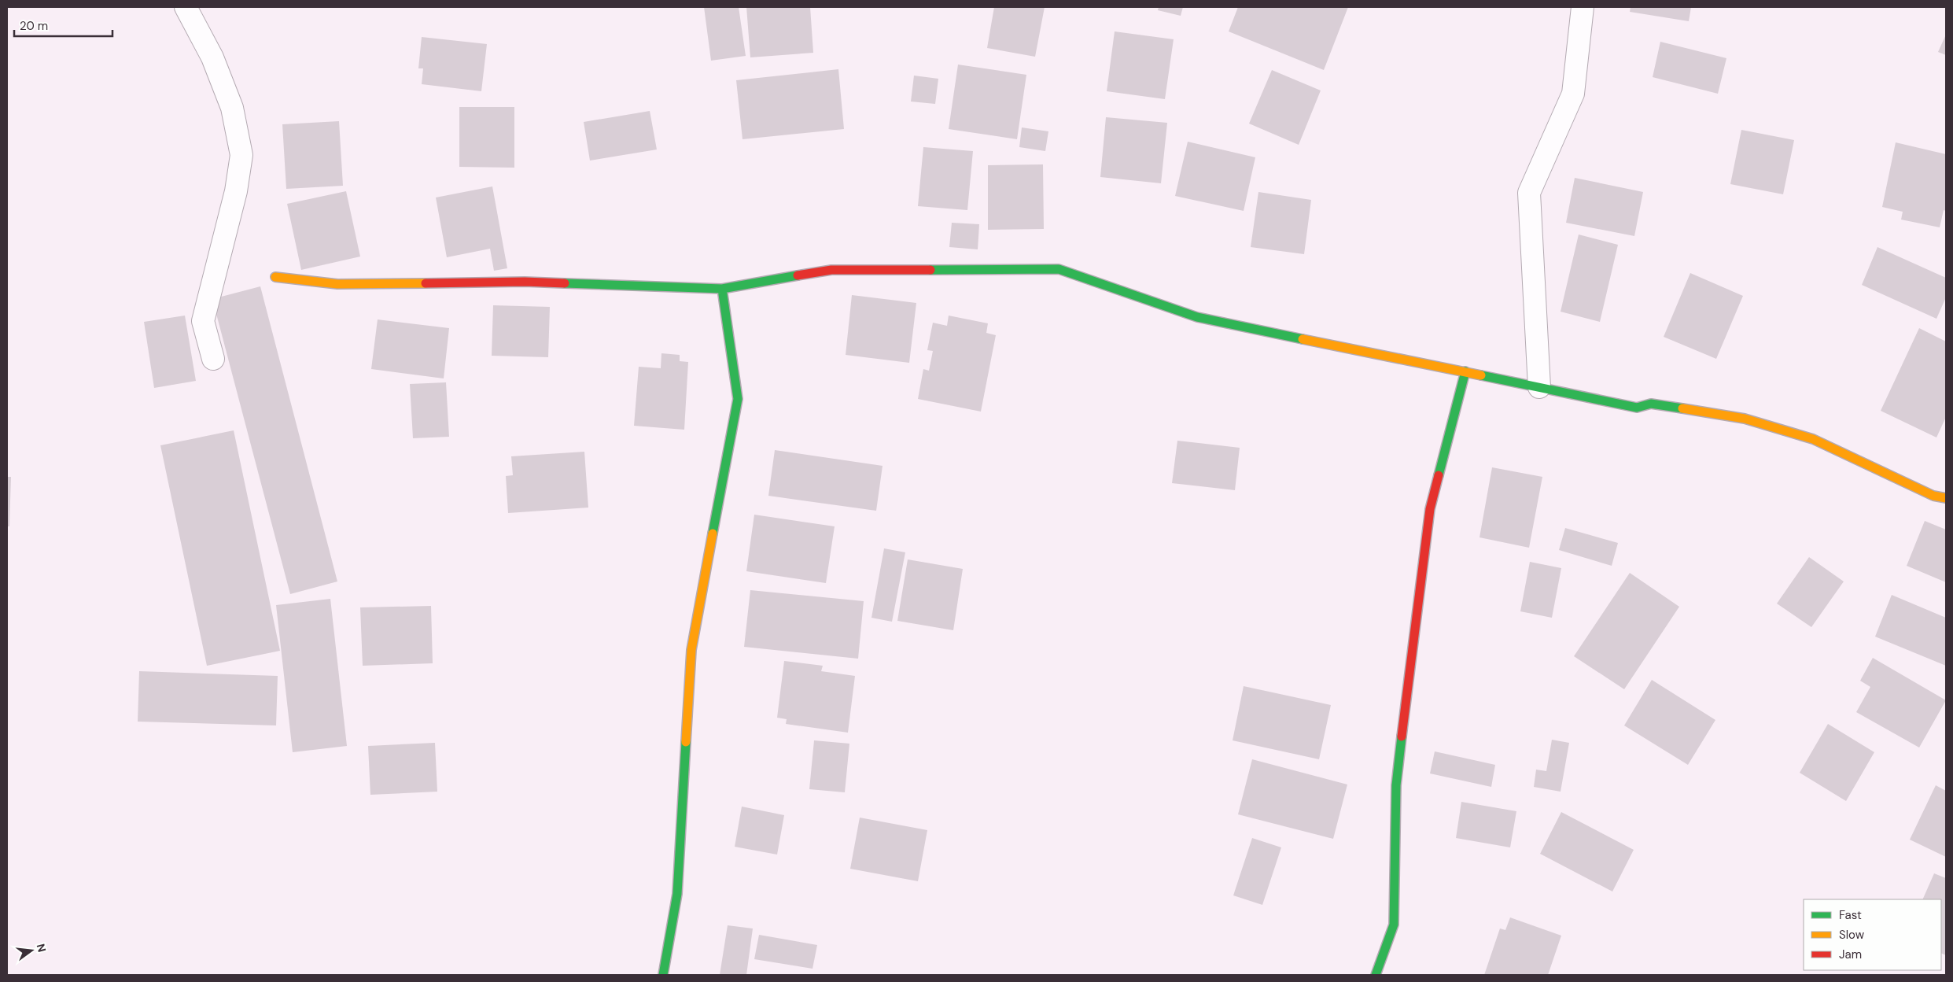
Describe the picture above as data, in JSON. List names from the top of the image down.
{
  "legend": ["Fast", "Slow", "Jam"],
  "scale_bar": "20 m",
  "north": "right"
}
